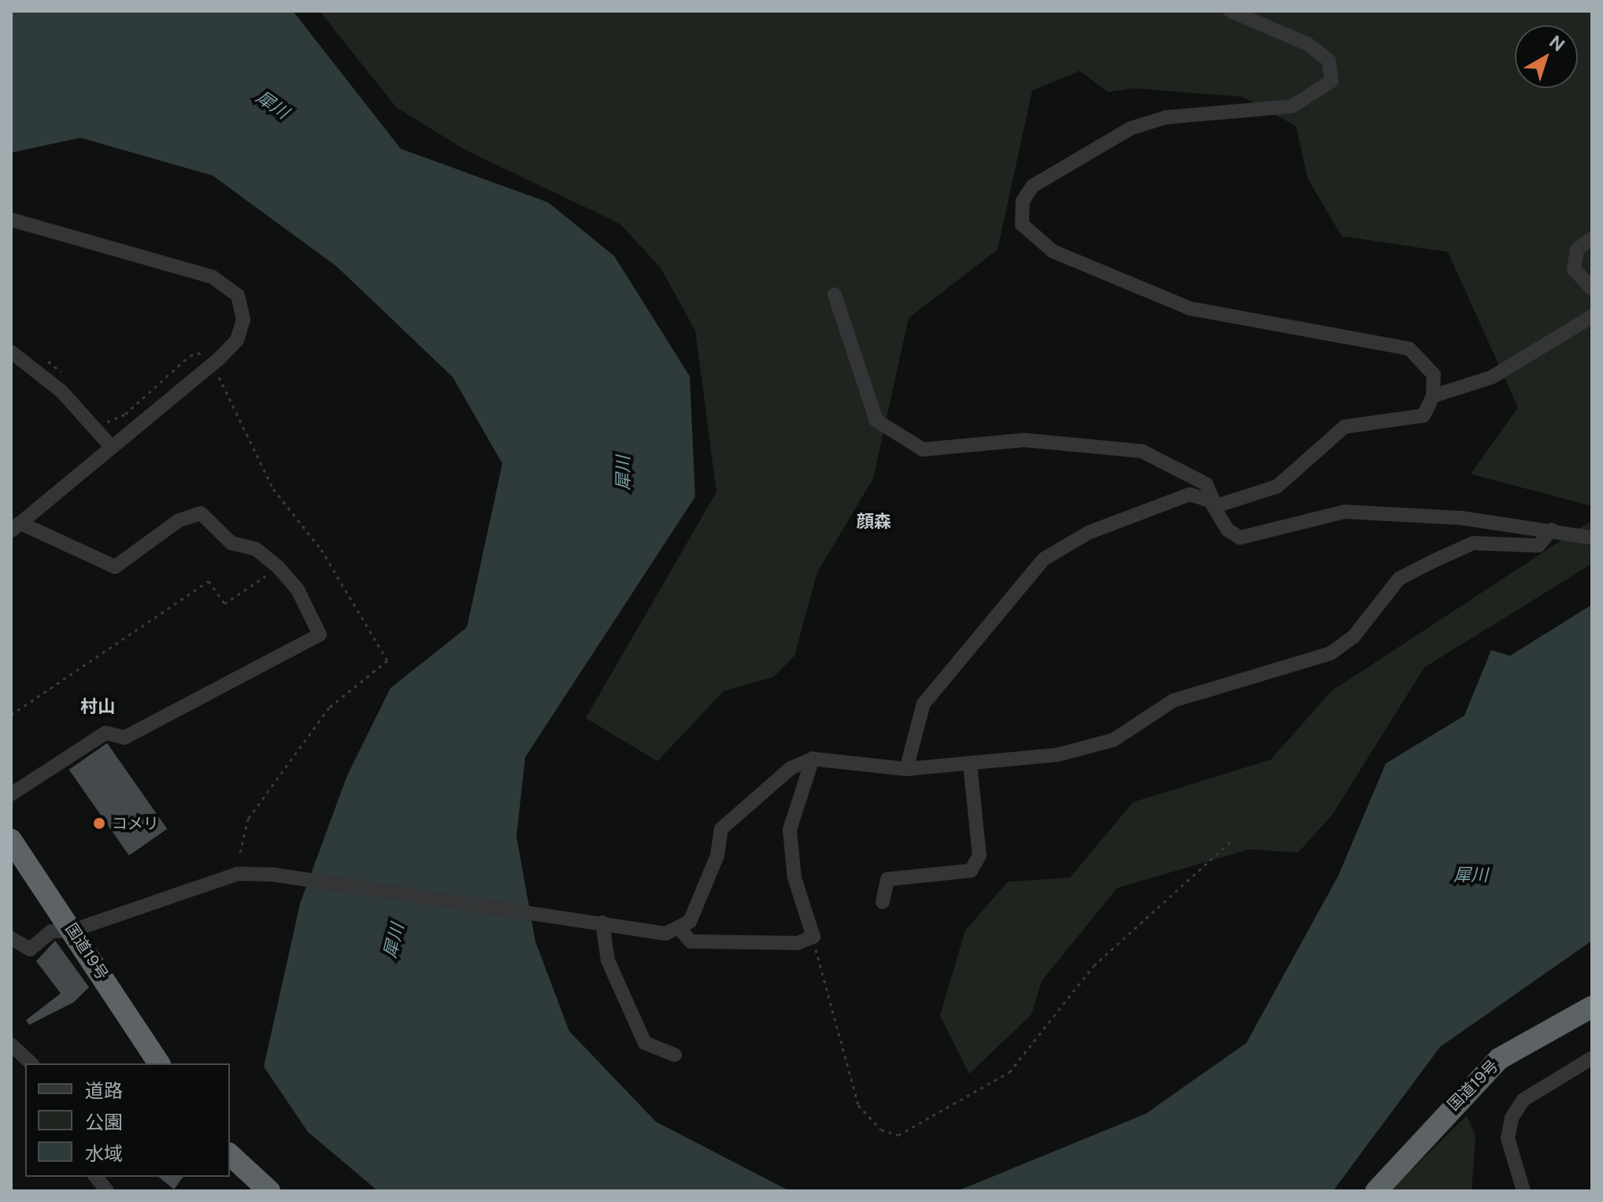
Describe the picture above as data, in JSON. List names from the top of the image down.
{
  "streets": {
    "highway": ["国道19号"]
  },
  "districts": ["顔森", "村山"],
  "water": ["犀川"],
  "places": ["コメリ"],
  "legend": ["道路", "公園", "水域"],
  "north": "top right"
}
